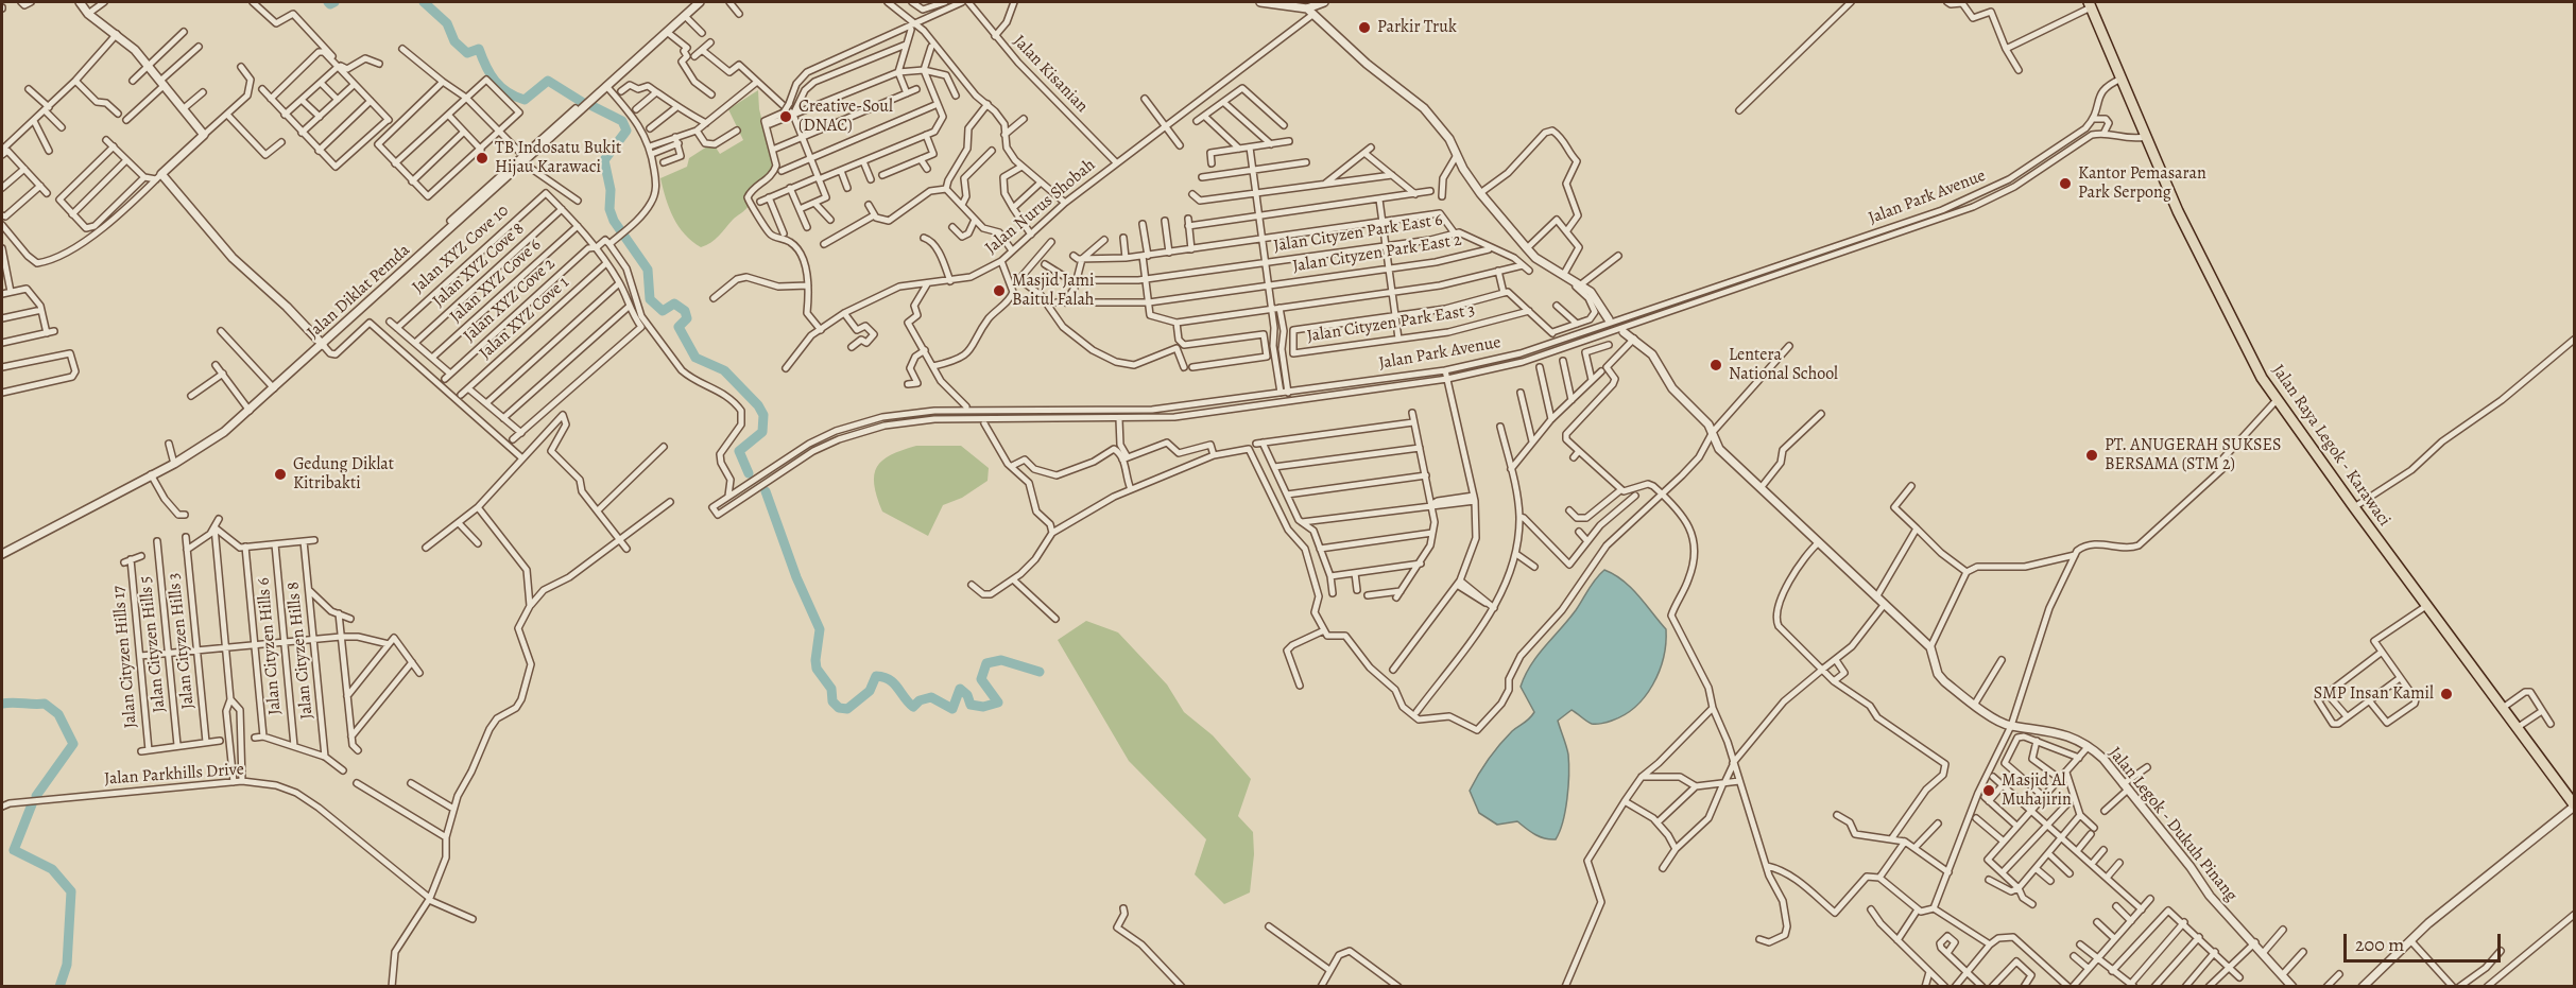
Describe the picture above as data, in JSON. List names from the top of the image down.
{
  "streets": {
    "main road": ["Jalan Raya Legok - Karawaci"],
    "street": [
      "Jalan Kisanian",
      "Jalan Park Avenue",
      "Jalan Nurus Shobah",
      "Jalan Cityzen Park East 6",
      "Jalan XYZ Cove 10",
      "Jalan Cityzen Park East 2",
      "Jalan XYZ Cove 8",
      "Jalan XYZ Cove 6",
      "Jalan Diklat Pemda",
      "Jalan XYZ Cove 2",
      "Jalan XYZ Cove 1",
      "Jalan Cityzen Park East 3",
      "Jalan Cityzen Hills 3",
      "Jalan Cityzen Hills 5",
      "Jalan Cityzen Hills 6",
      "Jalan Cityzen Hills 8",
      "Jalan Cityzen Hills 17",
      "Jalan Parkhills Drive",
      "Jalan Legok - Dukuh Pinang"
    ]
  },
  "crossings": [
    ["Jalan Kisanian", "Jalan Nurus Shobah"],
    ["Jalan XYZ Cove 10", "Jalan XYZ Cove 8"],
    ["Jalan Cityzen Hills 3", "Jalan Cityzen Hills 17"],
    ["Jalan Cityzen Hills 5", "Jalan Cityzen Hills 17"]
  ],
  "places": [
    "Parkir Truk",
    "Creative-Soul (DNAC)",
    "TB Indosatu Bukit Hijau Karawaci",
    "Kantor Pemasaran Park Serpong",
    "Masjid Jami Baitul Falah",
    "Lentera National School",
    "PT. ANUGERAH SUKSES BERSAMA (STM 2)",
    "Gedung Diklat Kitribakti",
    "SMP Insan Kamil",
    "Masjid Al Muhajirin"
  ],
  "scale_bar": "200 m"
}
